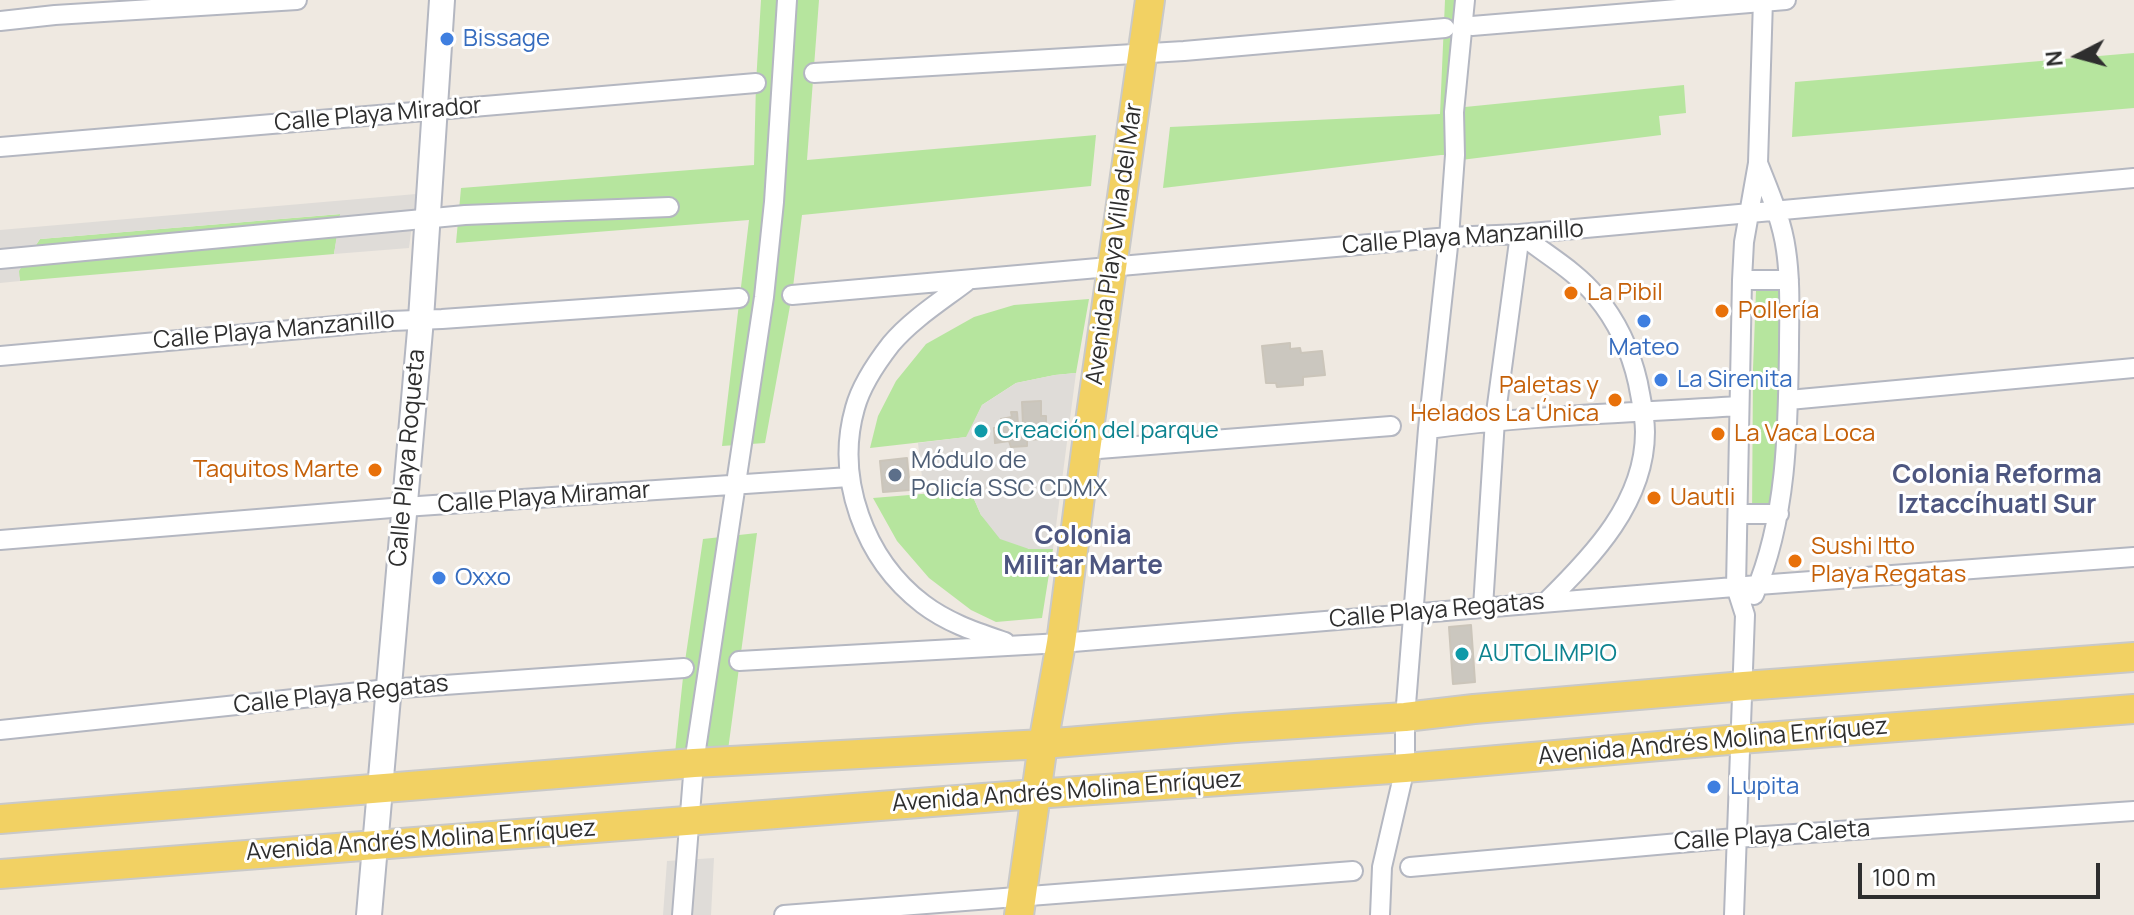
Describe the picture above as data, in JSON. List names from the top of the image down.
{
  "streets": {
    "main road": ["Avenida Playa Villa del Mar", "Avenida Andrés Molina Enríquez"],
    "street": [
      "Calle Playa Mirador",
      "Calle Playa Manzanillo",
      "Calle Playa Roqueta",
      "Calle Playa Miramar",
      "Calle Playa Regatas",
      "Calle Playa Caleta"
    ]
  },
  "crossings": [
    ["Calle Playa Mirador", "Calle Playa Roqueta"],
    ["Calle Playa Manzanillo", "Avenida Playa Villa del Mar"],
    ["Calle Playa Manzanillo", "Calle Playa Roqueta"],
    ["Avenida Playa Villa del Mar", "Calle Playa Regatas"],
    ["Avenida Playa Villa del Mar", "Avenida Andrés Molina Enríquez"],
    ["Calle Playa Roqueta", "Calle Playa Miramar"],
    ["Calle Playa Roqueta", "Calle Playa Regatas"],
    ["Calle Playa Roqueta", "Avenida Andrés Molina Enríquez"]
  ],
  "districts": ["Colonia Reforma Iztaccíhuatl Sur", "Colonia Militar Marte"],
  "places": [
    "Bissage",
    "La Pibil",
    "Pollería",
    "Mateo",
    "La Sirenita",
    "Paletas y Helados La Única",
    "Creación del parque",
    "La Vaca Loca",
    "Taquitos Marte",
    "Módulo de Policía SSC CDMX",
    "Uautli",
    "Sushi Itto Playa Regatas",
    "Oxxo",
    "AUTOLIMPIO",
    "Lupita"
  ],
  "scale_bar": "100 m",
  "north": "left"
}
